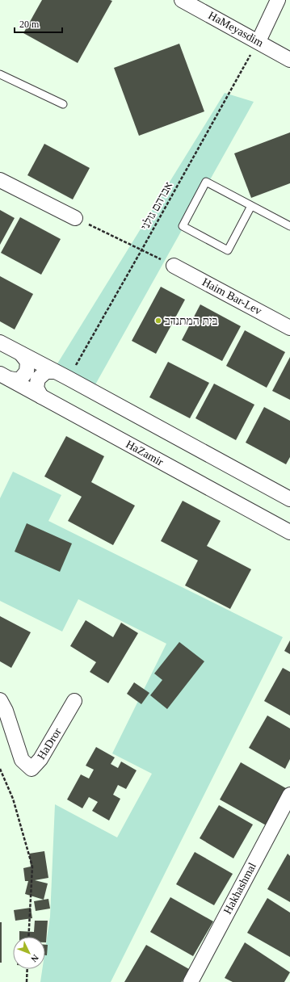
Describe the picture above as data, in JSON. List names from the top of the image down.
{
  "streets": {
    "street": [
      "HaMeyasdim",
      "Haim Bar-Lev",
      "HaZamir",
      "HaDror",
      "Hakhashmal"
    ],
    "path": ["אברהם גולני"]
  },
  "crossings": [
    ["HaMeyasdim", "אברהם גולני"]
  ],
  "places": ["בית המתנדב"],
  "scale_bar": "20 m",
  "north": "bottom right"
}
